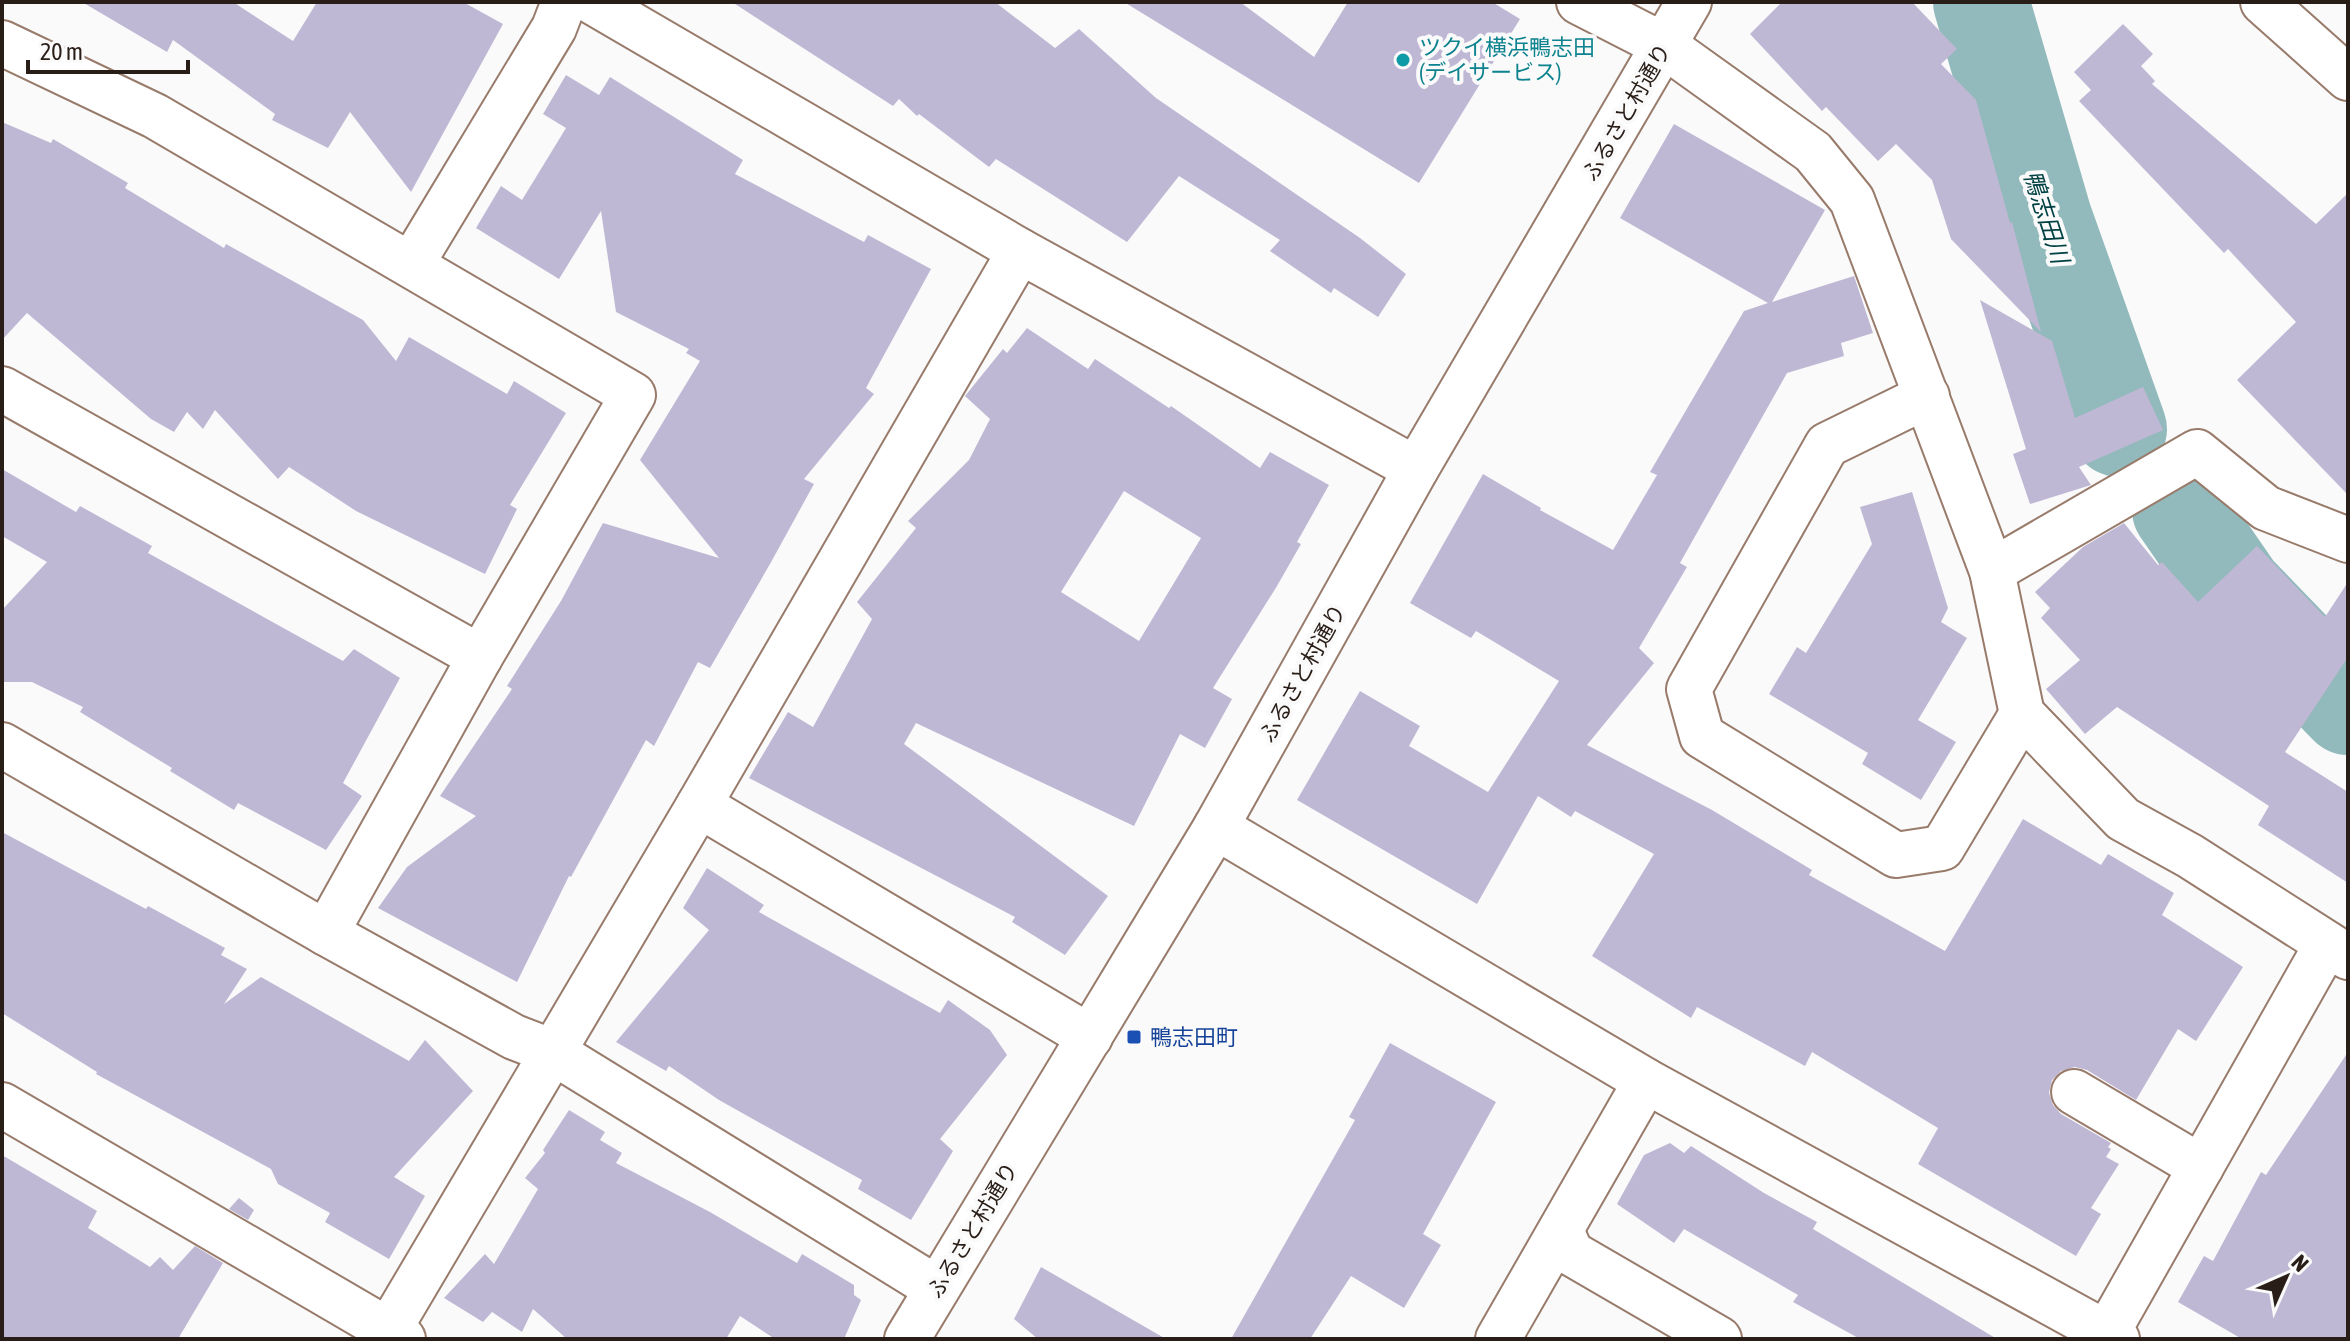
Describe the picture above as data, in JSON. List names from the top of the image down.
{
  "streets": {
    "street": ["ふるさと村通り"]
  },
  "water": ["鴨志田川"],
  "places": {
    "other": ["ツクイ横浜鴨志田 (デイサービス)"],
    "transit": ["鴨志田町"]
  },
  "scale_bar": "20 m",
  "north": "top right"
}
